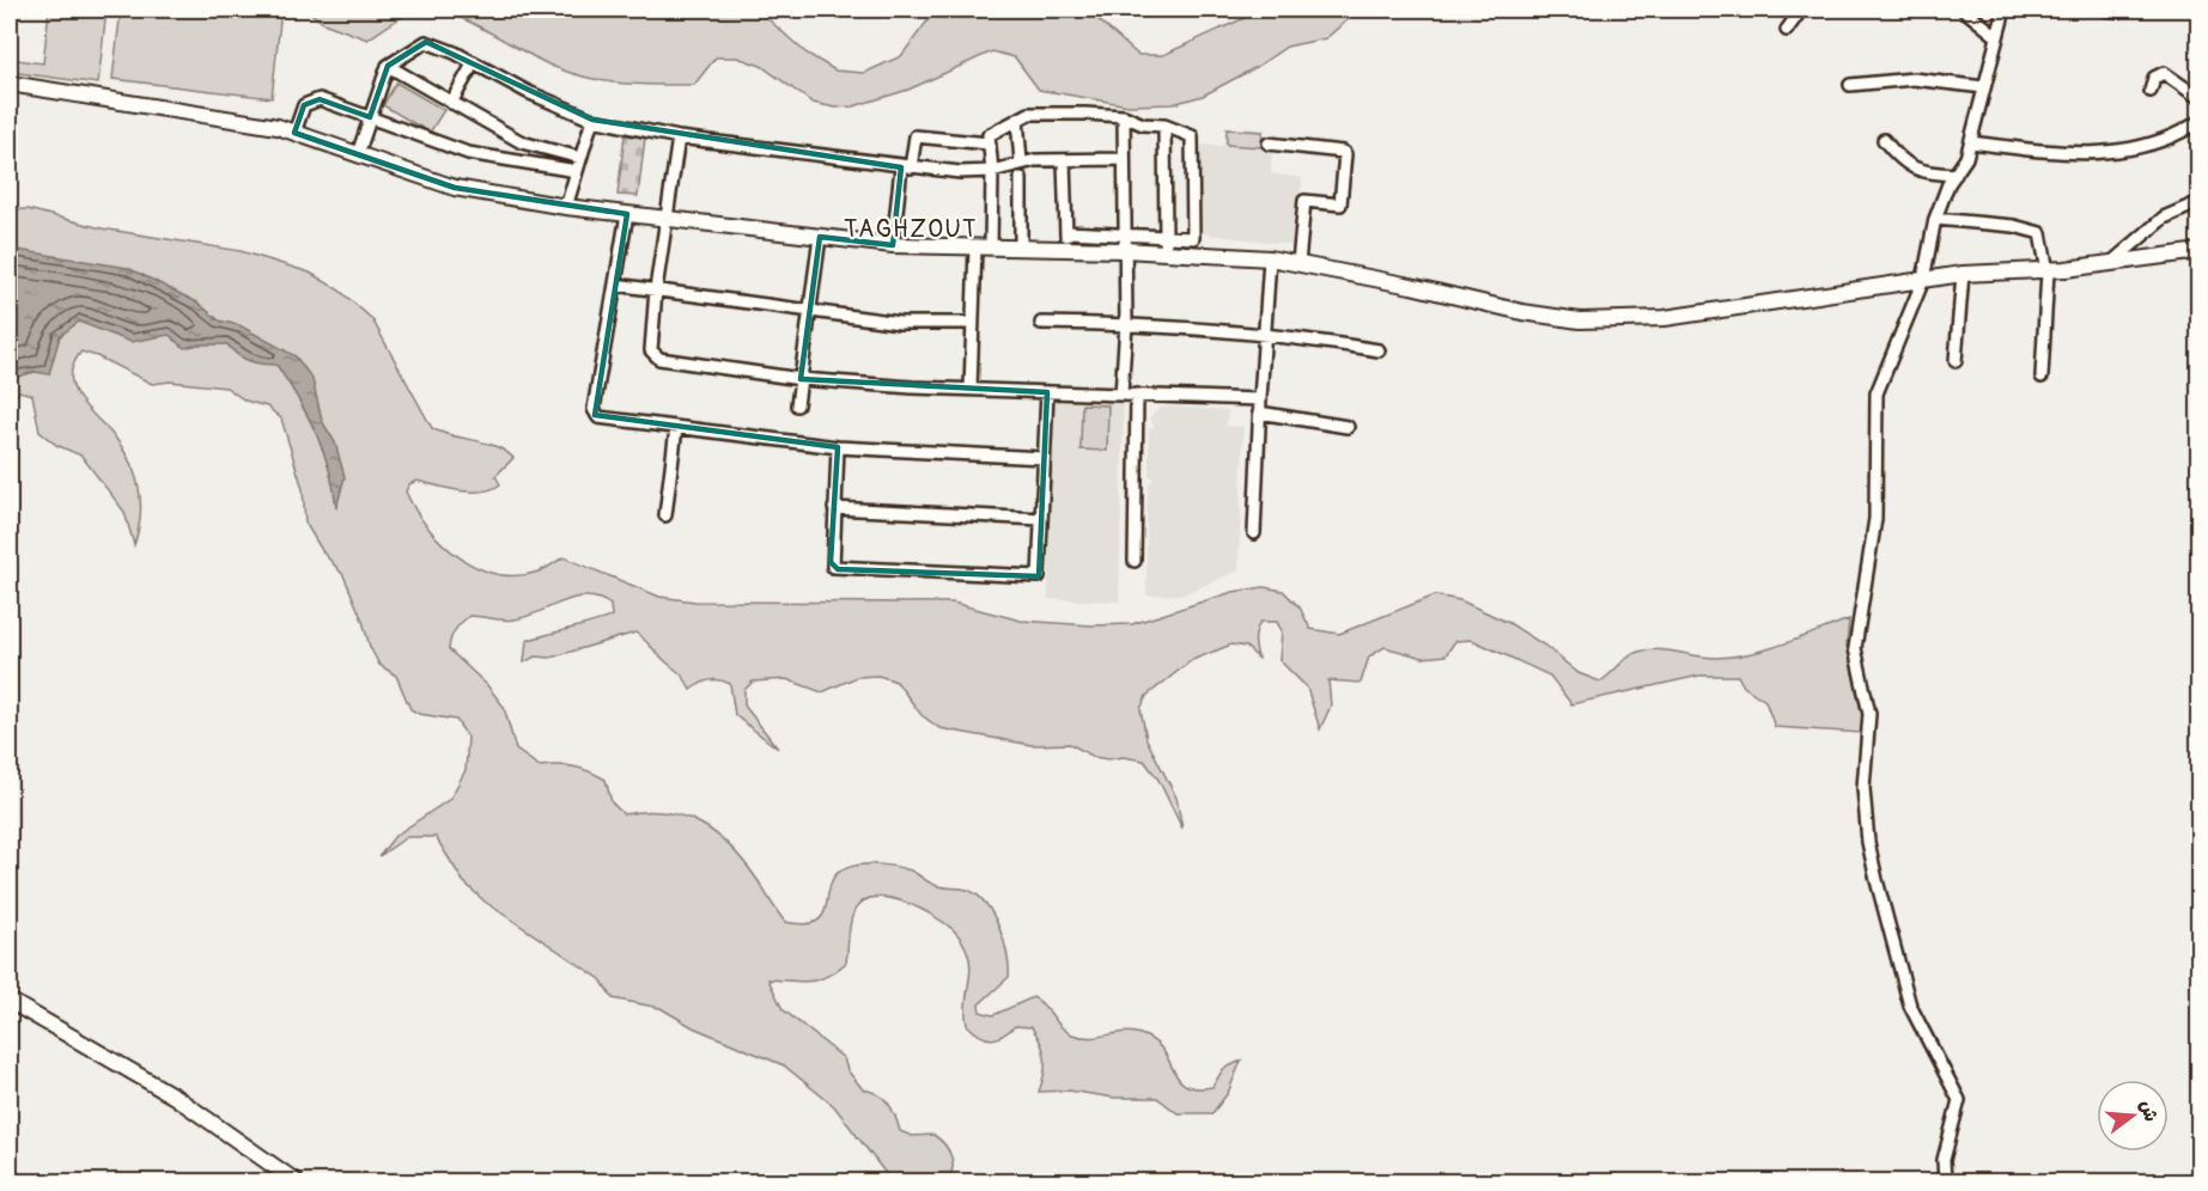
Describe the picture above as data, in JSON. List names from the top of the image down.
{
  "districts": ["TAGHZOUT"],
  "north": "right"
}
